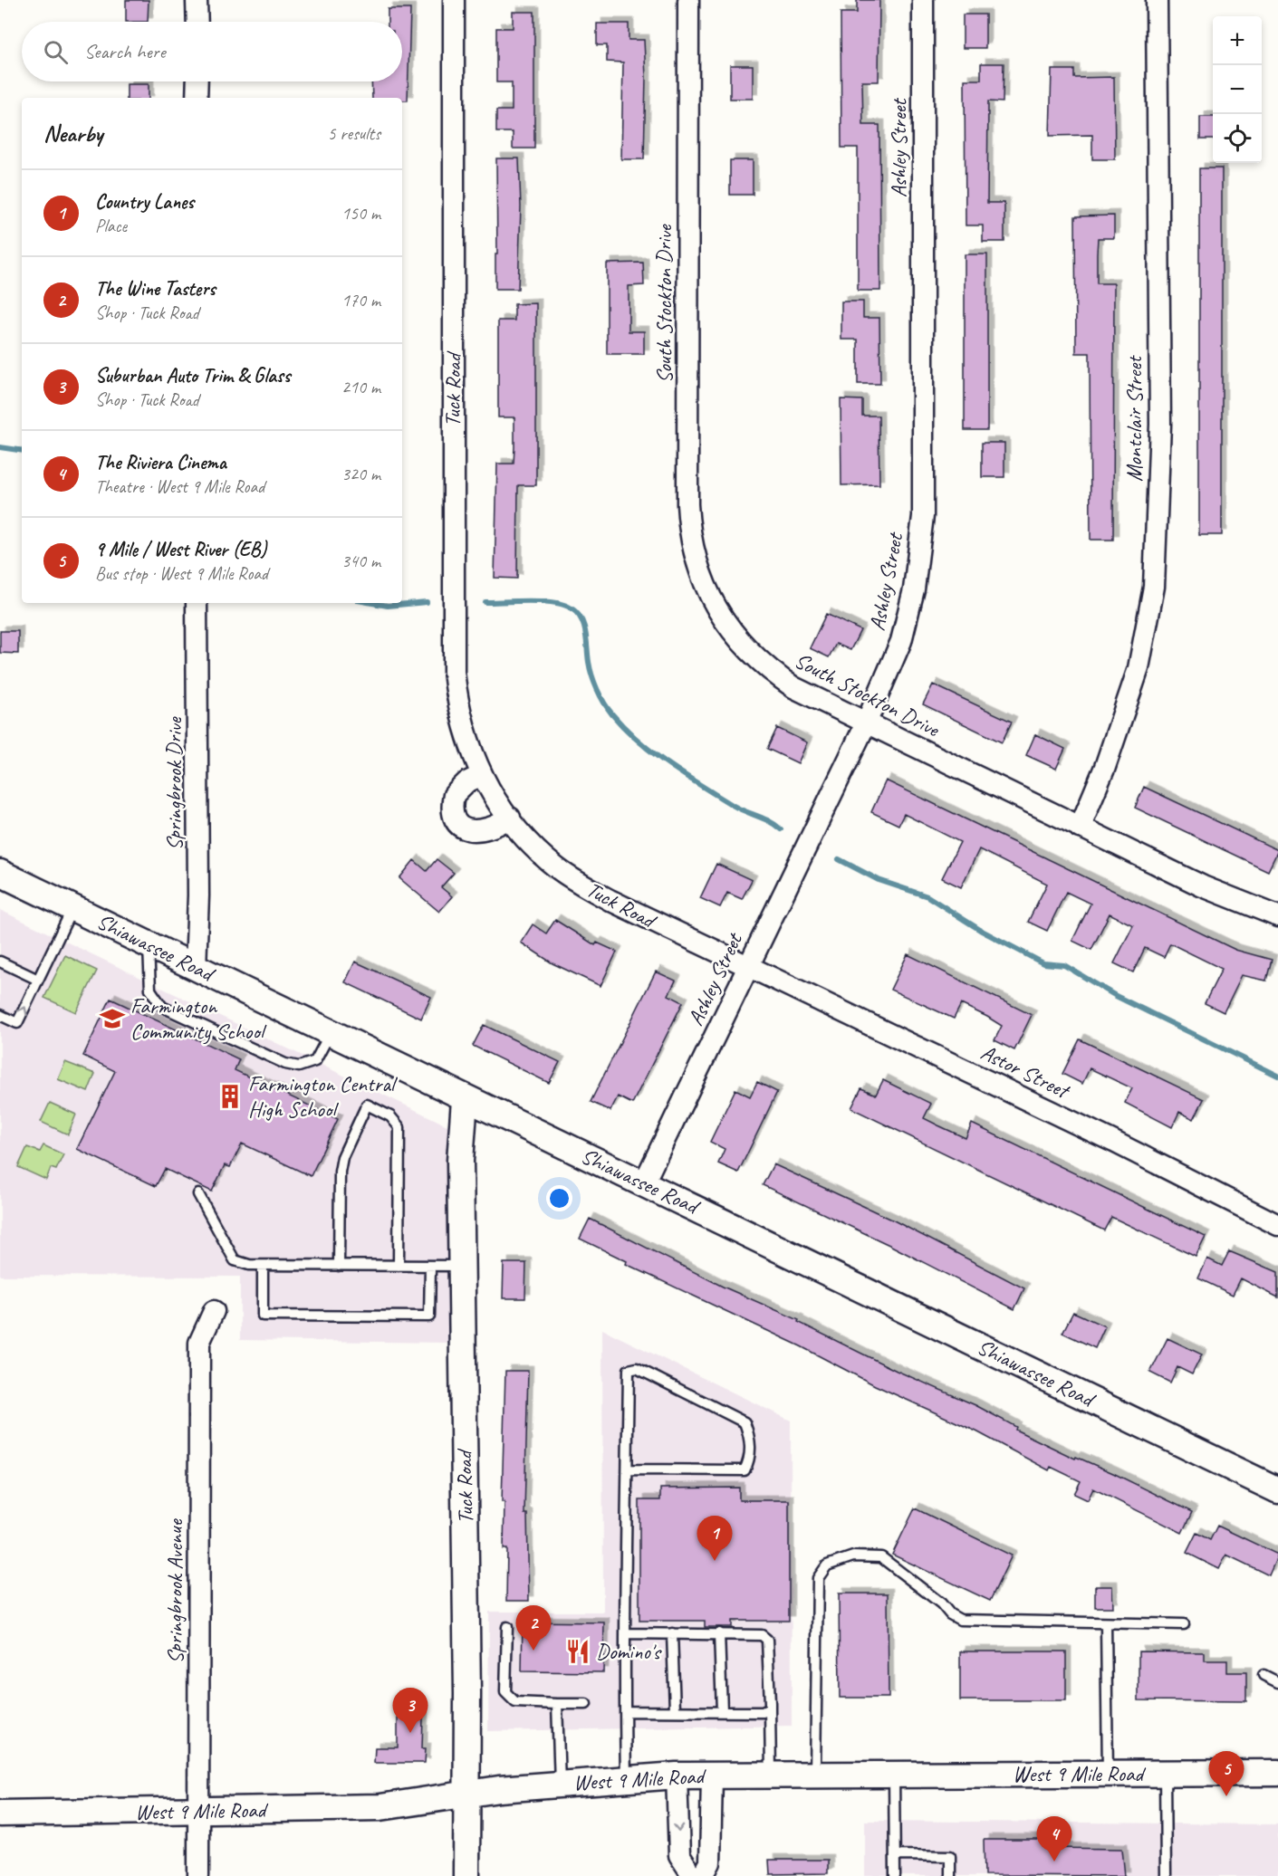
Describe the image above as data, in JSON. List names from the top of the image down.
{
  "streets": {
    "street": [
      "Ashley Street",
      "South Stockton Drive",
      "Tuck Road",
      "Montclair Street",
      "Springbrook Drive",
      "Shiawassee Road",
      "Astor Street",
      "Springbrook Avenue",
      "West 9 Mile Road"
    ]
  },
  "crossings": [
    ["Ashley Street", "South Stockton Drive"],
    ["Ashley Street", "Tuck Road"],
    ["Ashley Street", "Shiawassee Road"],
    ["Ashley Street", "Astor Street"],
    ["South Stockton Drive", "Montclair Street"],
    ["Tuck Road", "Shiawassee Road"],
    ["Tuck Road", "Astor Street"],
    ["Tuck Road", "West 9 Mile Road"],
    ["Springbrook Drive", "Shiawassee Road"],
    ["Springbrook Avenue", "West 9 Mile Road"]
  ],
  "places": {
    "school or university": ["Farmington Community School"],
    "building": ["Farmington Central High School"],
    "restaurant": ["Domino's"]
  },
  "page": {
    "map_buttons": ["+", "−"],
    "search": "Search here",
    "heading": ["Nearby", "5 results"],
    "list": [
      {
        "mark": "1",
        "name": "Country Lanes",
        "note": "Place",
        "value": "150 m"
      },
      {
        "mark": "2",
        "name": "The Wine Tasters",
        "note": "Shop · Tuck Road",
        "value": "170 m"
      },
      {
        "mark": "3",
        "name": "Suburban Auto Trim & Glass",
        "note": "Shop · Tuck Road",
        "value": "210 m"
      },
      {
        "mark": "4",
        "name": "The Riviera Cinema",
        "note": "Theatre · West 9 Mile Road",
        "value": "320 m"
      },
      {
        "mark": "5",
        "name": "9 Mile / West River (EB)",
        "note": "Bus stop · West 9 Mile Road",
        "value": "340 m"
      }
    ],
    "pins": [
      "1",
      "2",
      "3",
      "5",
      "4"
    ]
  }
}
